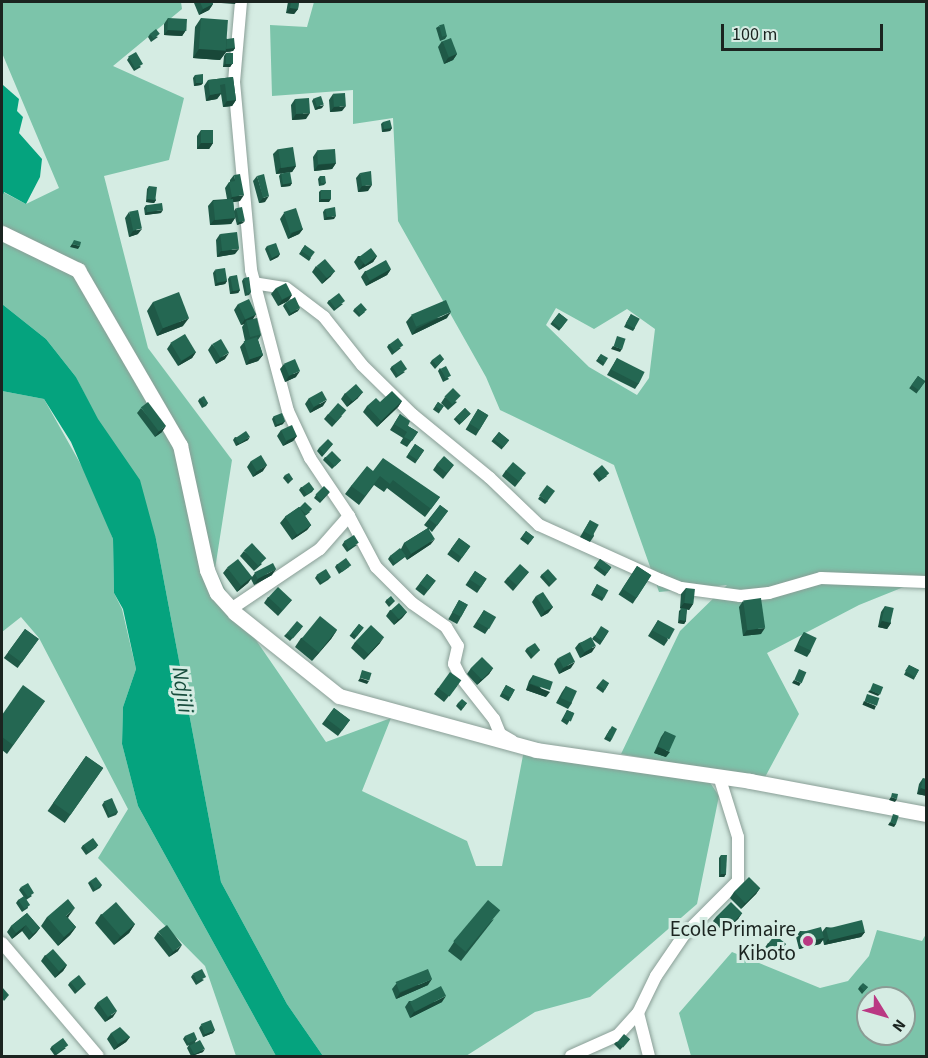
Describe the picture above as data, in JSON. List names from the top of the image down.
{
  "water": ["Ndjili"],
  "places": ["Ecole Primaire Kiboto"],
  "scale_bar": "100 m",
  "north": "bottom right"
}
